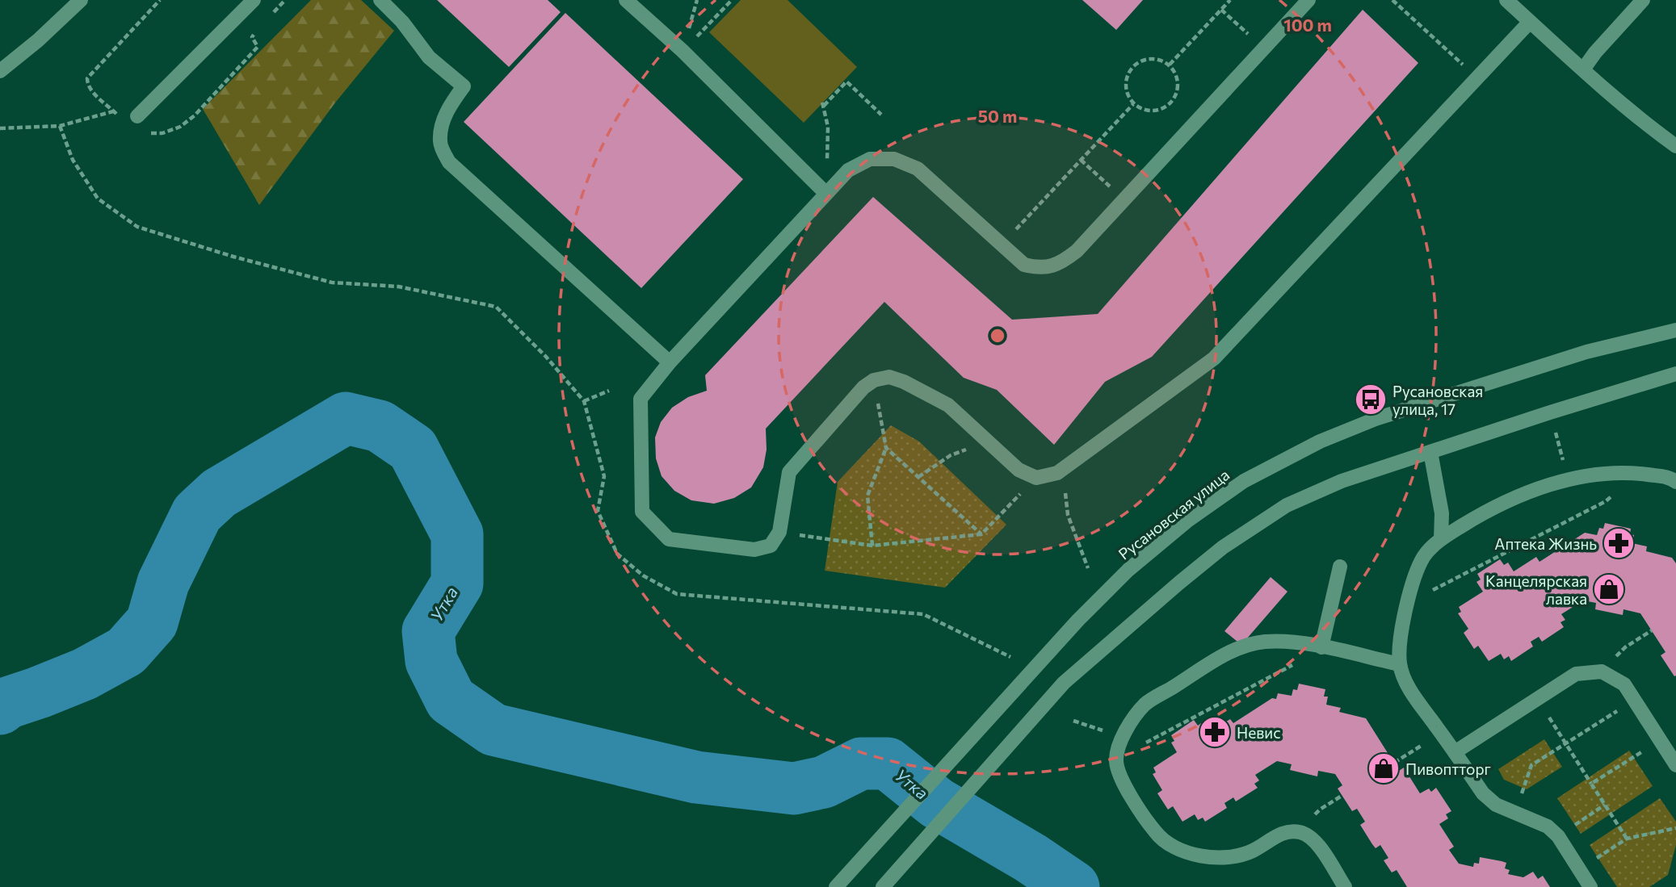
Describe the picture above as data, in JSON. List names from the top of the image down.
{
  "streets": {
    "street": ["Русановская улица"]
  },
  "water": ["Утка"],
  "places": {
    "bus stop": ["Русановская улица, 17"],
    "pharmacy": ["Аптека Жизнь", "Невис"],
    "shop": ["Канцелярская лавка", "Пивоптторг"]
  },
  "rings": ["100 m", "50 m"]
}
